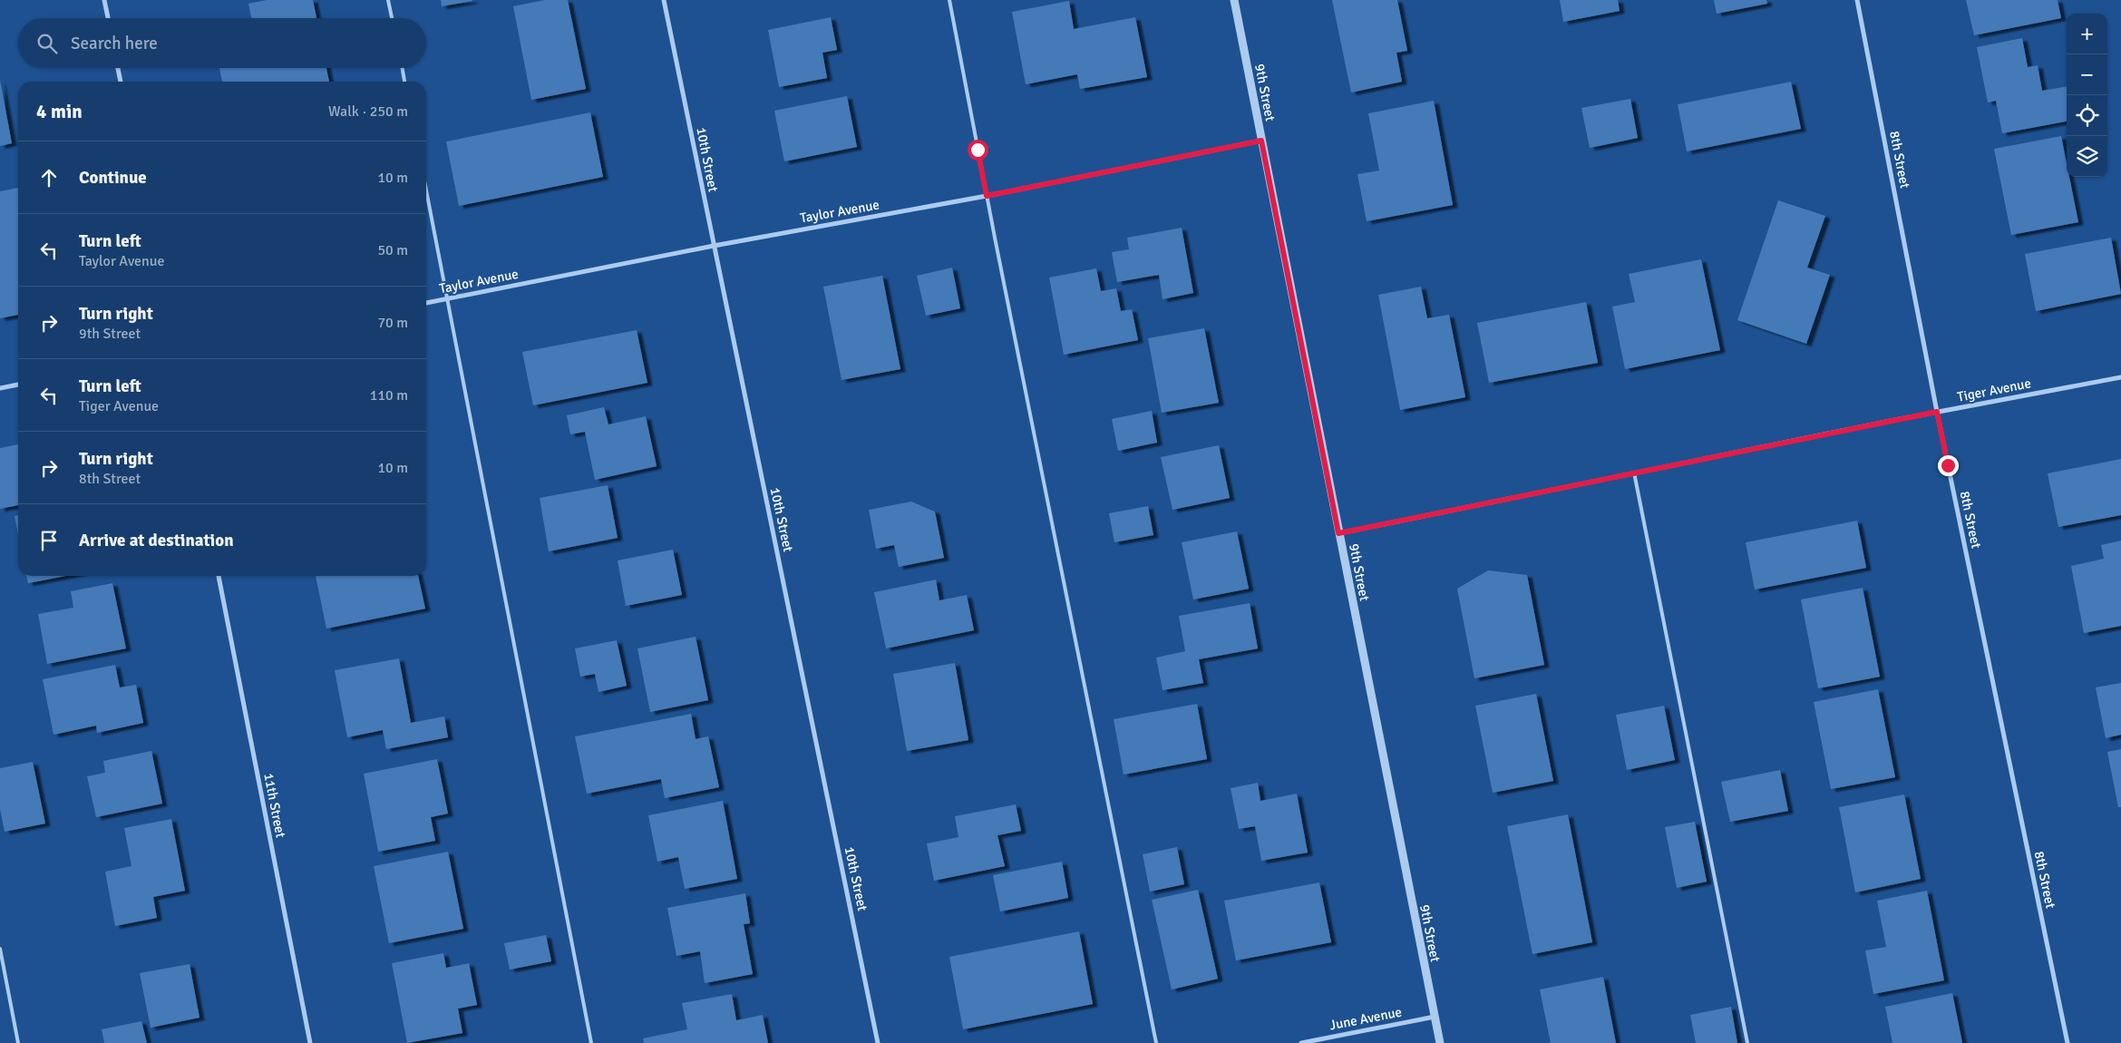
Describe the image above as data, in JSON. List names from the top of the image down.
{
  "streets": {
    "street": [
      "9th Street",
      "10th Street",
      "8th Street",
      "Taylor Avenue",
      "Tiger Avenue",
      "11th Street",
      "June Avenue"
    ]
  },
  "crossings": [
    ["9th Street", "Taylor Avenue"],
    ["9th Street", "Tiger Avenue"],
    ["9th Street", "June Avenue"],
    ["10th Street", "Taylor Avenue"],
    ["8th Street", "Tiger Avenue"]
  ],
  "page": {
    "map_buttons": ["+", "−"],
    "search": "Search here",
    "heading": ["4 min", "Walk · 250 m"],
    "list": [
      ["Continue", "10 m"],
      ["Turn left", "Taylor Avenue", "50 m"],
      ["Turn right", "9th Street", "70 m"],
      ["Turn left", "Tiger Avenue", "110 m"],
      ["Turn right", "8th Street", "10 m"],
      "Arrive at destination"
    ]
  }
}
